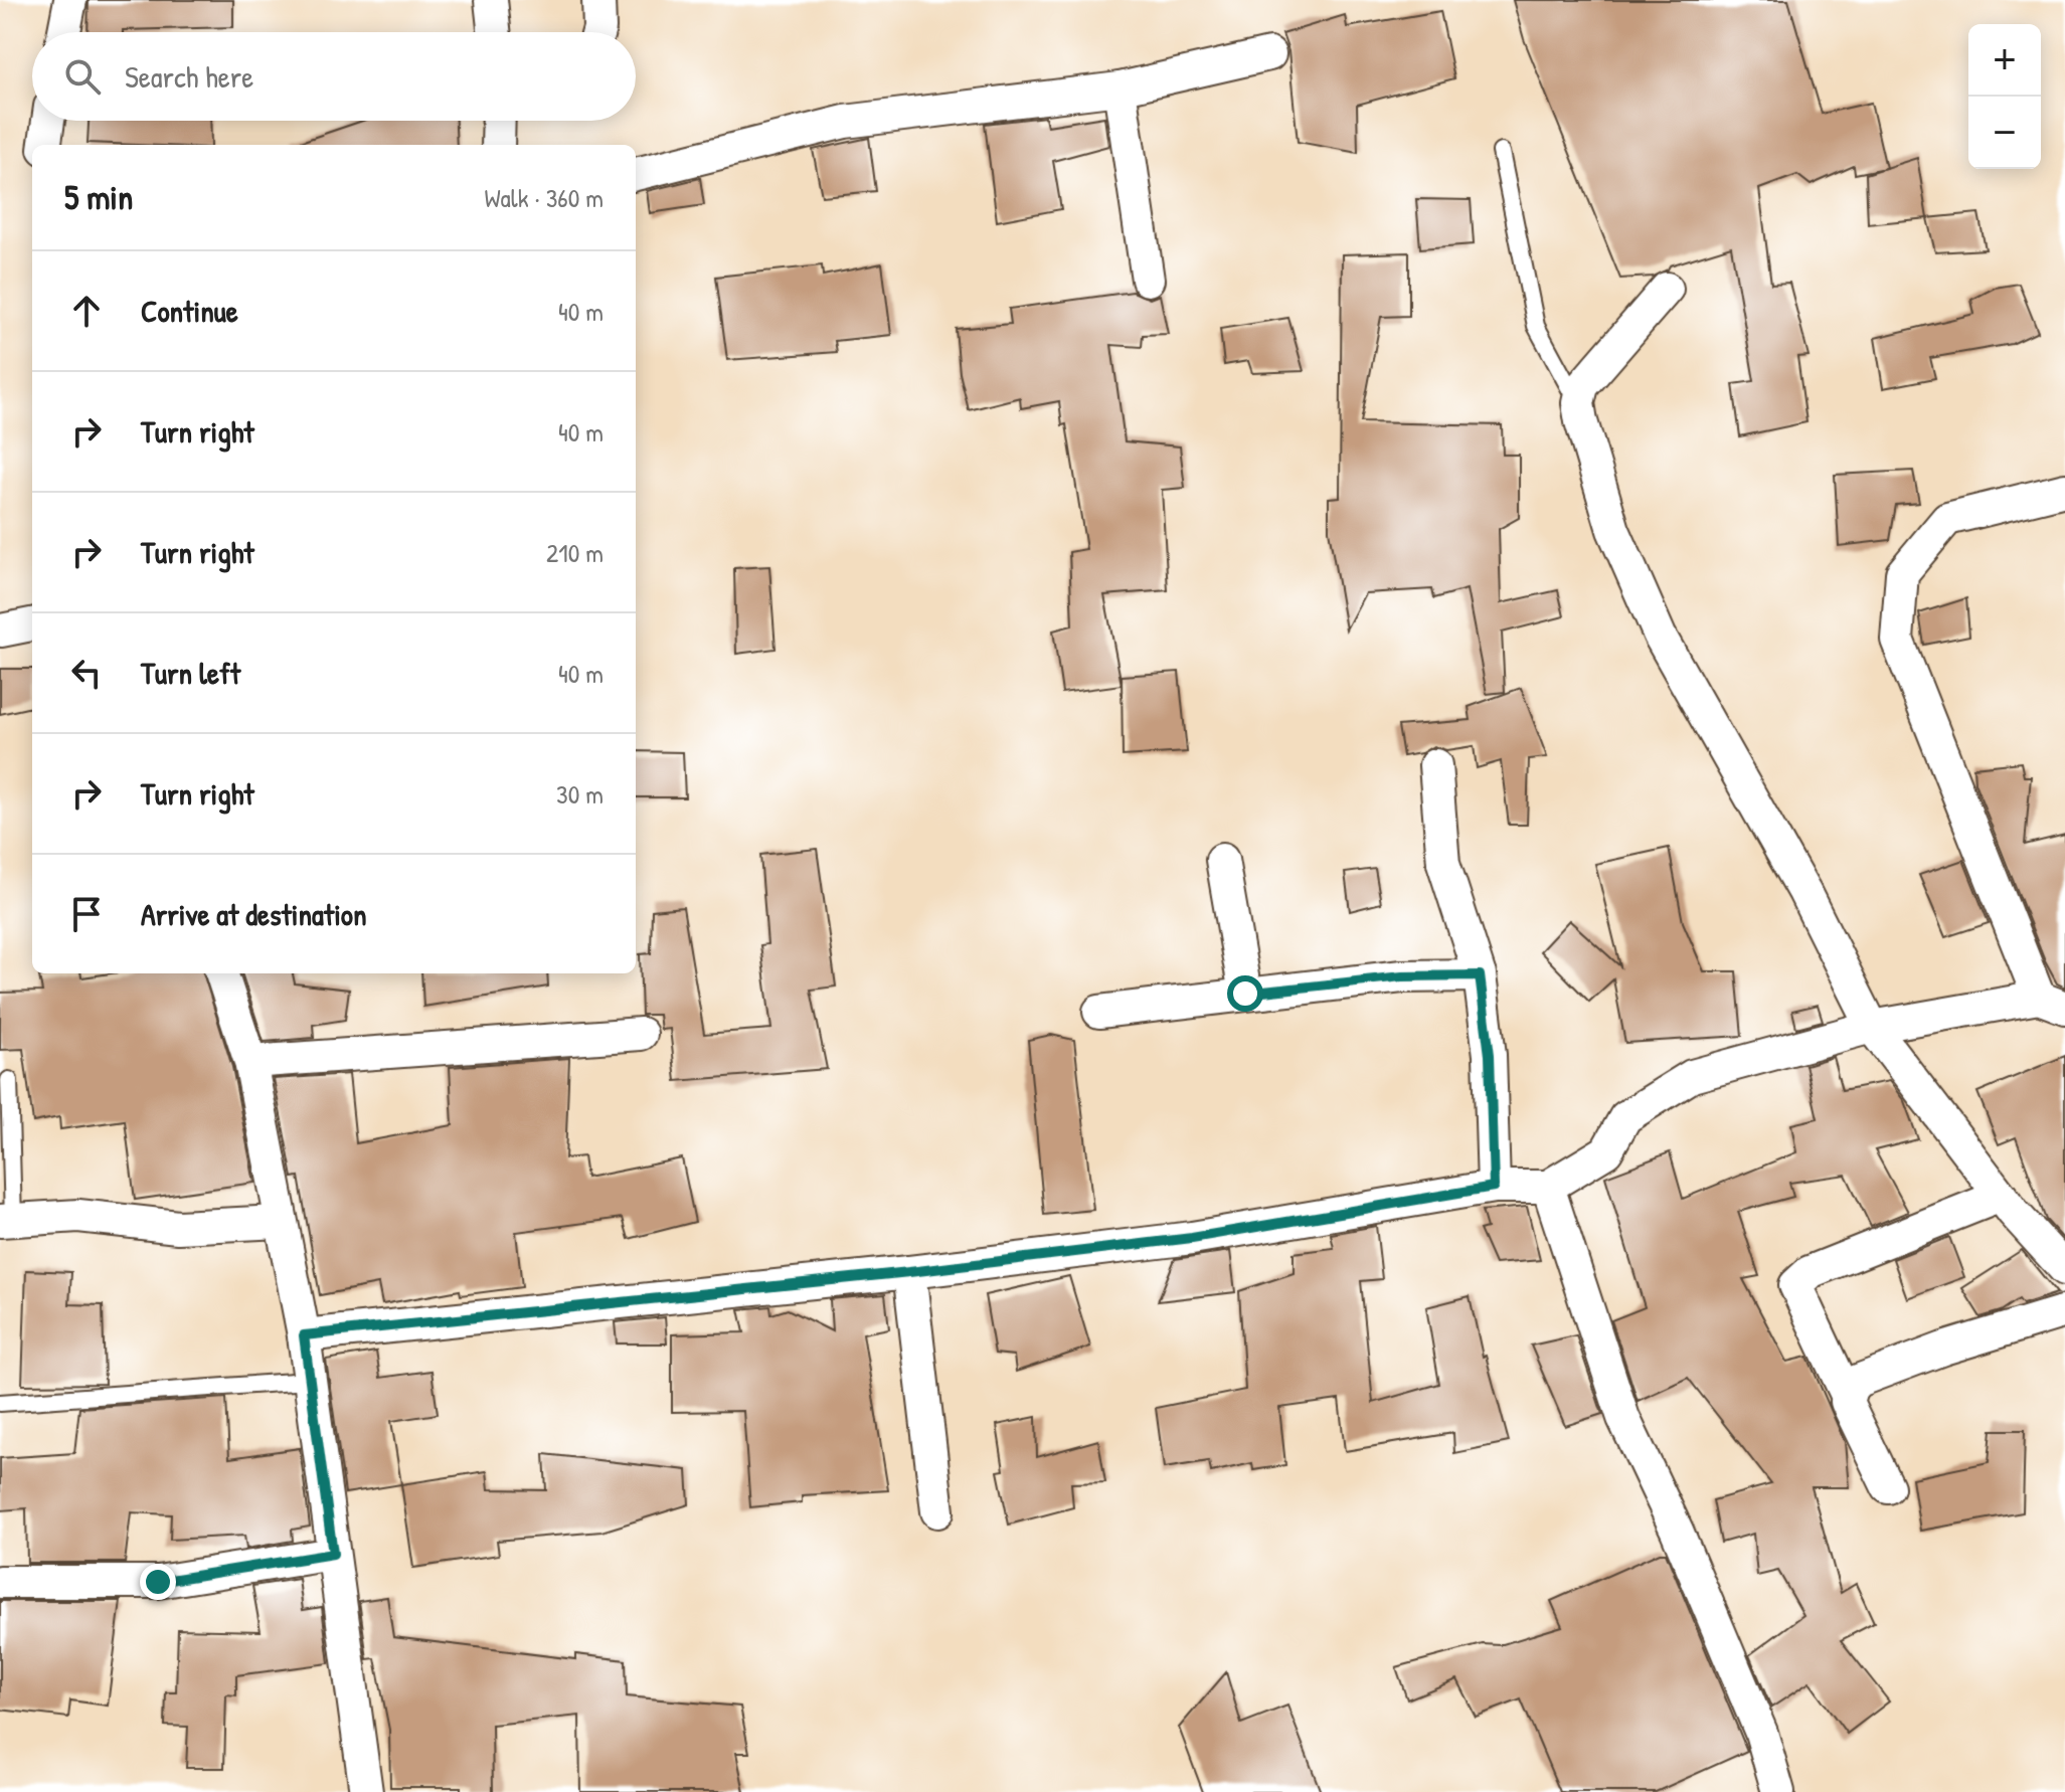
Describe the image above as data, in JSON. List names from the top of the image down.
{
  "page": {
    "map_buttons": ["+", "−"],
    "search": "Search here",
    "heading": ["5 min", "Walk · 360 m"],
    "list": [
      ["Continue", "40 m"],
      ["Turn right", "40 m"],
      ["Turn right", "210 m"],
      ["Turn left", "40 m"],
      ["Turn right", "30 m"],
      "Arrive at destination"
    ]
  }
}
